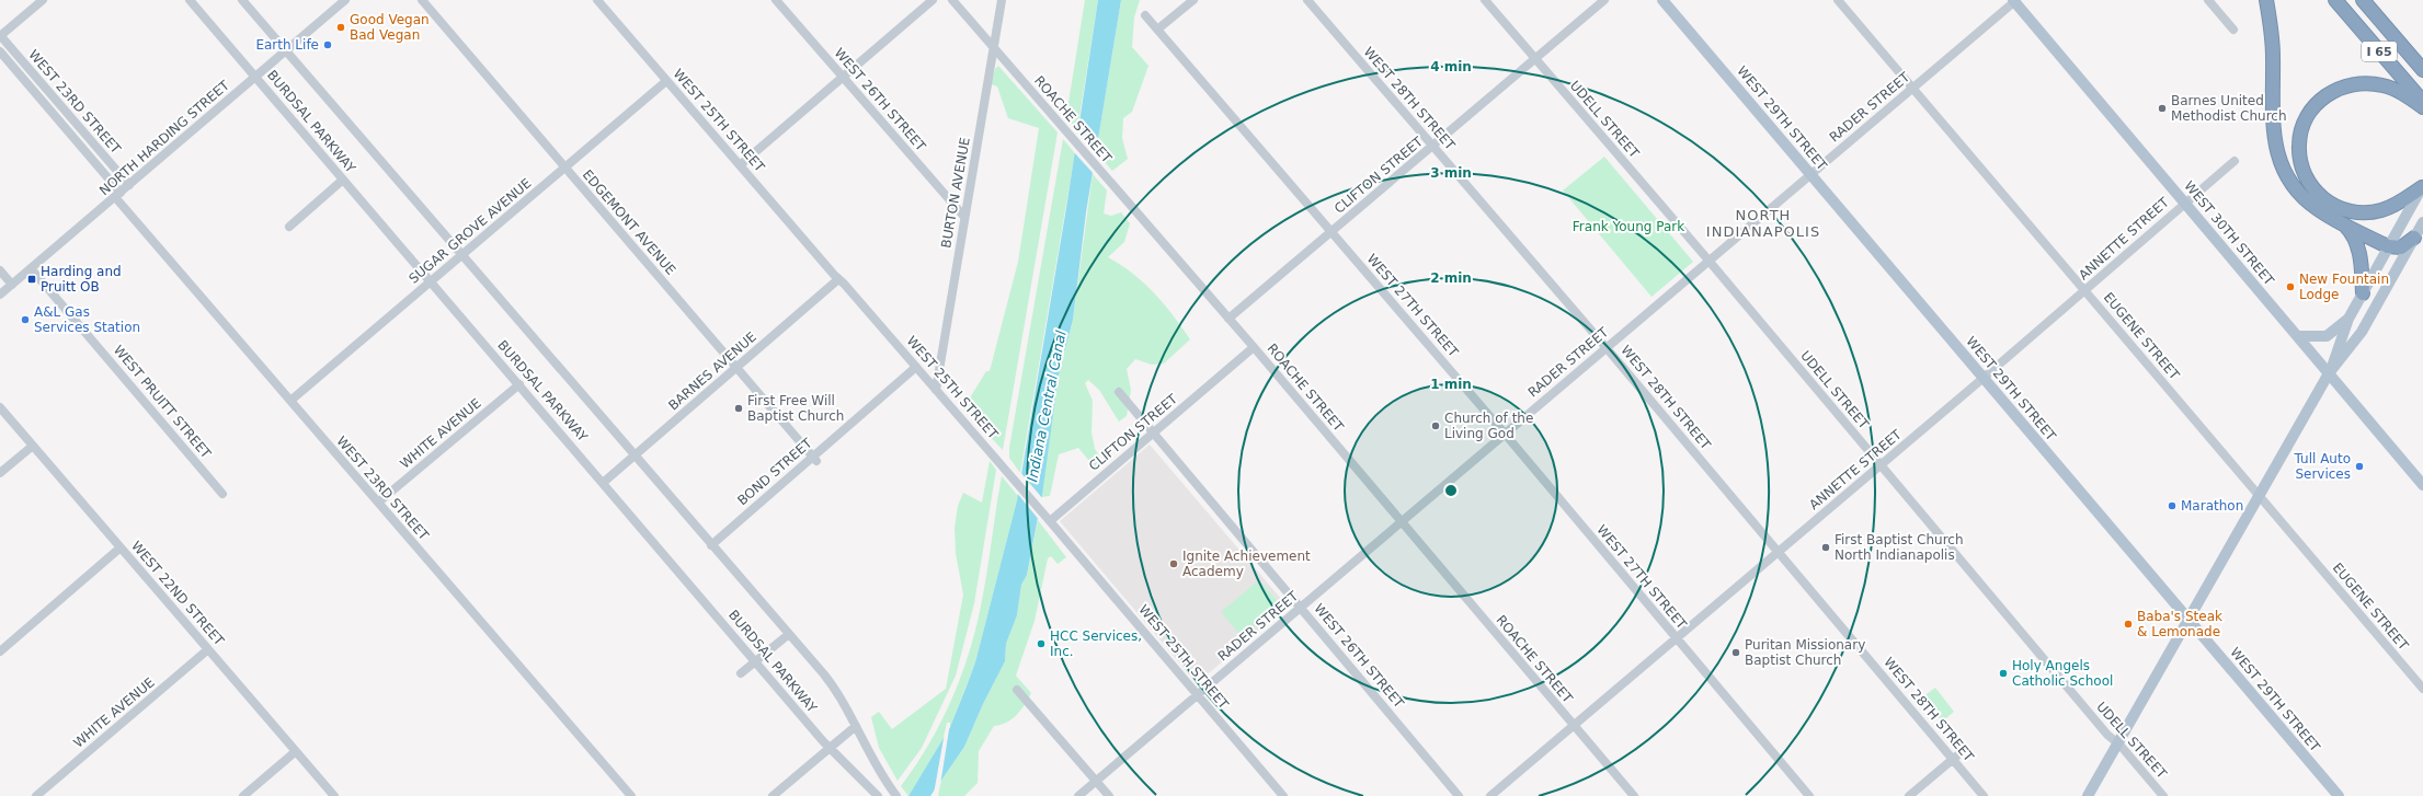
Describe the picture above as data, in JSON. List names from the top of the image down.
{
  "streets": {
    "highway": ["I 65"],
    "main road": ["WEST 29TH STREET", "WEST 30TH STREET"],
    "street": [
      "WEST 28TH STREET",
      "WEST 26TH STREET",
      "WEST 23RD STREET",
      "RADER STREET",
      "ROACHE STREET",
      "UDELL STREET",
      "WEST 25TH STREET",
      "BURDSAL PARKWAY",
      "NORTH HARDING STREET",
      "CLIFTON STREET",
      "BURTON AVENUE",
      "EDGEMONT AVENUE",
      "SUGAR GROVE AVENUE",
      "ANNETTE STREET",
      "WEST 27TH STREET",
      "EUGENE STREET",
      "BARNES AVENUE",
      "WEST PRUITT STREET",
      "WHITE AVENUE",
      "BOND STREET",
      "WEST 22ND STREET"
    ]
  },
  "crossings": [
    ["WEST 28TH STREET", "RADER STREET"],
    ["WEST 28TH STREET", "CLIFTON STREET"],
    ["WEST 28TH STREET", "ANNETTE STREET"],
    ["WEST 26TH STREET", "RADER STREET"],
    ["WEST 26TH STREET", "CLIFTON STREET"],
    ["WEST 26TH STREET", "BURTON AVENUE"],
    ["WEST 23RD STREET", "NORTH HARDING STREET"],
    ["WEST 23RD STREET", "SUGAR GROVE AVENUE"],
    ["WEST 23RD STREET", "WHITE AVENUE"],
    ["RADER STREET", "WEST 29TH STREET"],
    ["RADER STREET", "ROACHE STREET"],
    ["RADER STREET", "UDELL STREET"],
    ["RADER STREET", "WEST 25TH STREET"],
    ["RADER STREET", "WEST 30TH STREET"],
    ["RADER STREET", "WEST 27TH STREET"],
    ["RADER STREET", "EUGENE STREET"],
    ["WEST 29TH STREET", "ANNETTE STREET"],
    ["ROACHE STREET", "CLIFTON STREET"],
    ["ROACHE STREET", "BURTON AVENUE"],
    ["ROACHE STREET", "ANNETTE STREET"],
    ["UDELL STREET", "CLIFTON STREET"],
    ["UDELL STREET", "ANNETTE STREET"],
    ["WEST 25TH STREET", "CLIFTON STREET"],
    ["WEST 25TH STREET", "BURTON AVENUE"],
    ["WEST 25TH STREET", "SUGAR GROVE AVENUE"],
    ["WEST 25TH STREET", "BARNES AVENUE"],
    ["WEST 25TH STREET", "BOND STREET"],
    ["BURDSAL PARKWAY", "NORTH HARDING STREET"],
    ["BURDSAL PARKWAY", "SUGAR GROVE AVENUE"],
    ["BURDSAL PARKWAY", "BARNES AVENUE"],
    ["BURDSAL PARKWAY", "WHITE AVENUE"],
    ["BURDSAL PARKWAY", "BOND STREET"],
    ["NORTH HARDING STREET", "WEST PRUITT STREET"],
    ["CLIFTON STREET", "WEST 27TH STREET"],
    ["EDGEMONT AVENUE", "SUGAR GROVE AVENUE"],
    ["EDGEMONT AVENUE", "BARNES AVENUE"],
    ["EDGEMONT AVENUE", "BOND STREET"],
    ["WEST 30TH STREET", "ANNETTE STREET"],
    ["ANNETTE STREET", "WEST 27TH STREET"],
    ["ANNETTE STREET", "EUGENE STREET"],
    ["WHITE AVENUE", "WEST 22ND STREET"]
  ],
  "districts": ["NORTH INDIANAPOLIS"],
  "water": ["Indiana Central Canal"],
  "parks": ["Frank Young Park"],
  "places": {
    "other": [
      "Good Vegan Bad Vegan",
      "Earth Life",
      "Barnes United Methodist Church",
      "New Fountain Lodge",
      "A&L Gas Services Station",
      "First Free Will Baptist Church",
      "Church of the Living God",
      "Tull Auto Services",
      "Marathon",
      "First Baptist Church North Indianapolis",
      "Ignite Achievement Academy",
      "Baba's Steak & Lemonade",
      "HCC Services, Inc.",
      "Puritan Missionary Baptist Church",
      "Holy Angels Catholic School"
    ],
    "transit": ["Harding and Pruitt OB"]
  },
  "rings": [
    "4 min",
    "3 min",
    "2 min",
    "1 min"
  ]
}
